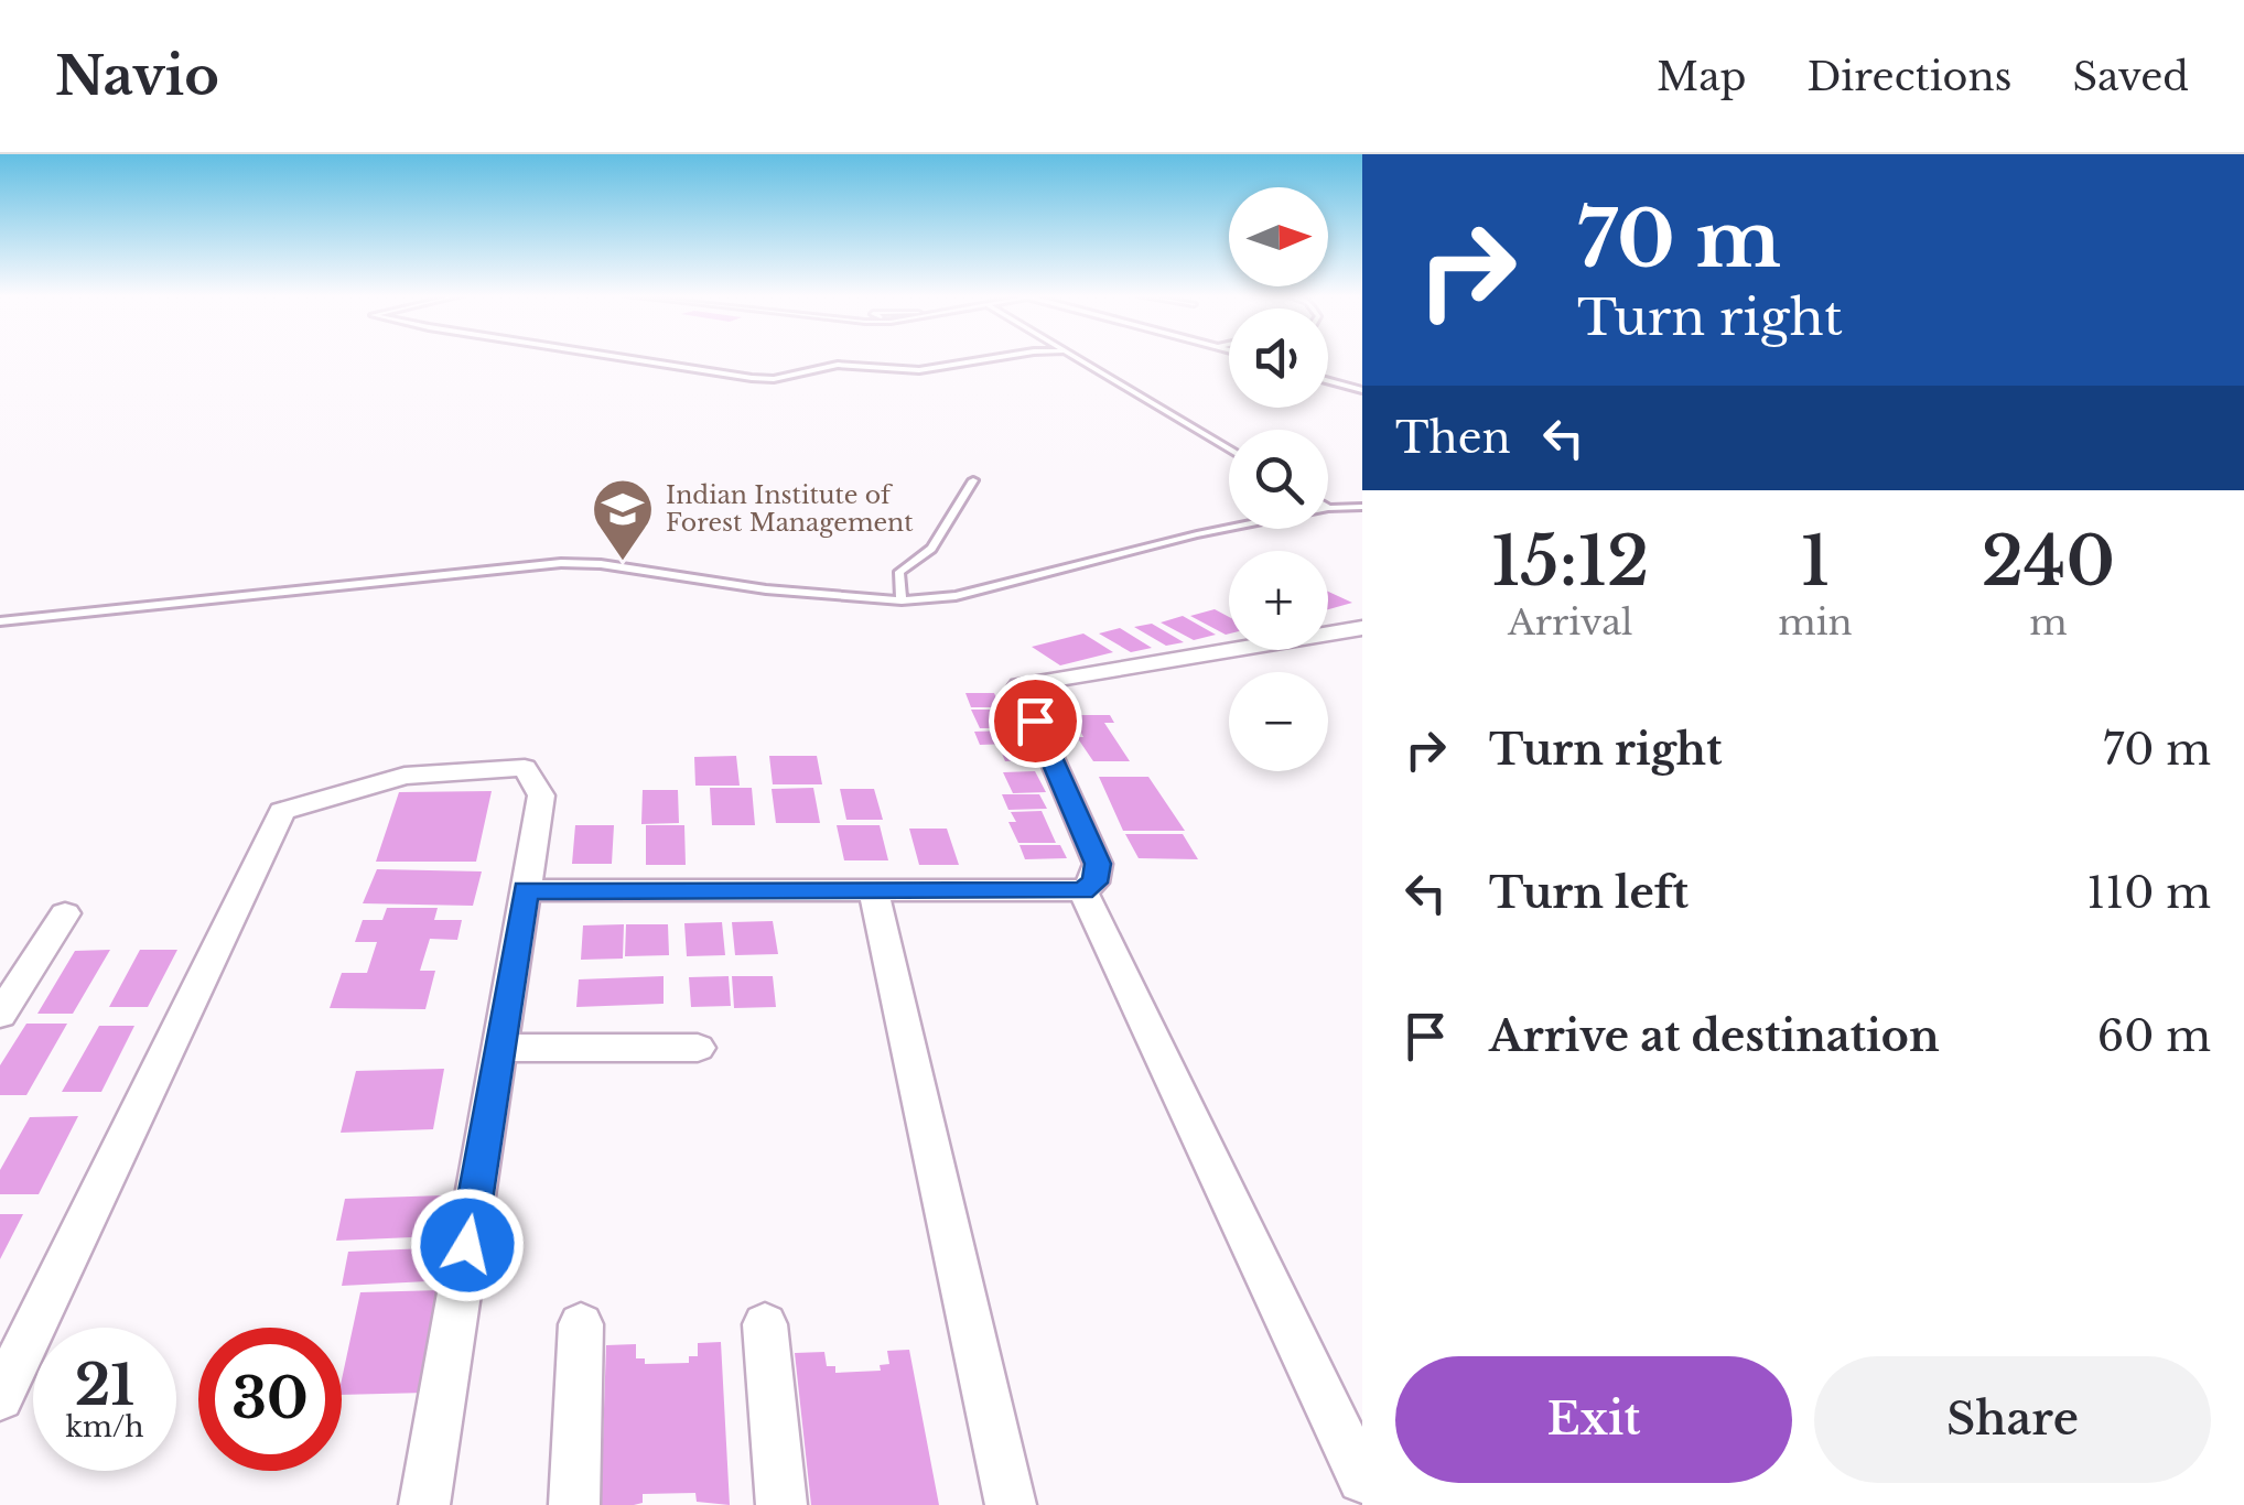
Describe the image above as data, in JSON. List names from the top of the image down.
{
  "places": {
    "school or university": ["Indian Institute of Forest Management"]
  },
  "north": "right",
  "page": {
    "header": "Navio",
    "nav": ["Map", "Directions", "Saved"],
    "turn": ["70 m", "Turn right"],
    "map_buttons": ["+", "−"],
    "then": "Then",
    "eta": [
      "15:12",
      "Arrival",
      "1",
      "min",
      "240",
      "m"
    ],
    "list": [
      {
        "name": "Turn right",
        "value": "70 m"
      },
      {
        "name": "Turn left",
        "value": "110 m"
      },
      {
        "name": "Arrive at destination",
        "value": "60 m"
      }
    ],
    "speed": "21 km/h",
    "limit": "30",
    "buttons": ["Exit", "Share"]
  }
}
